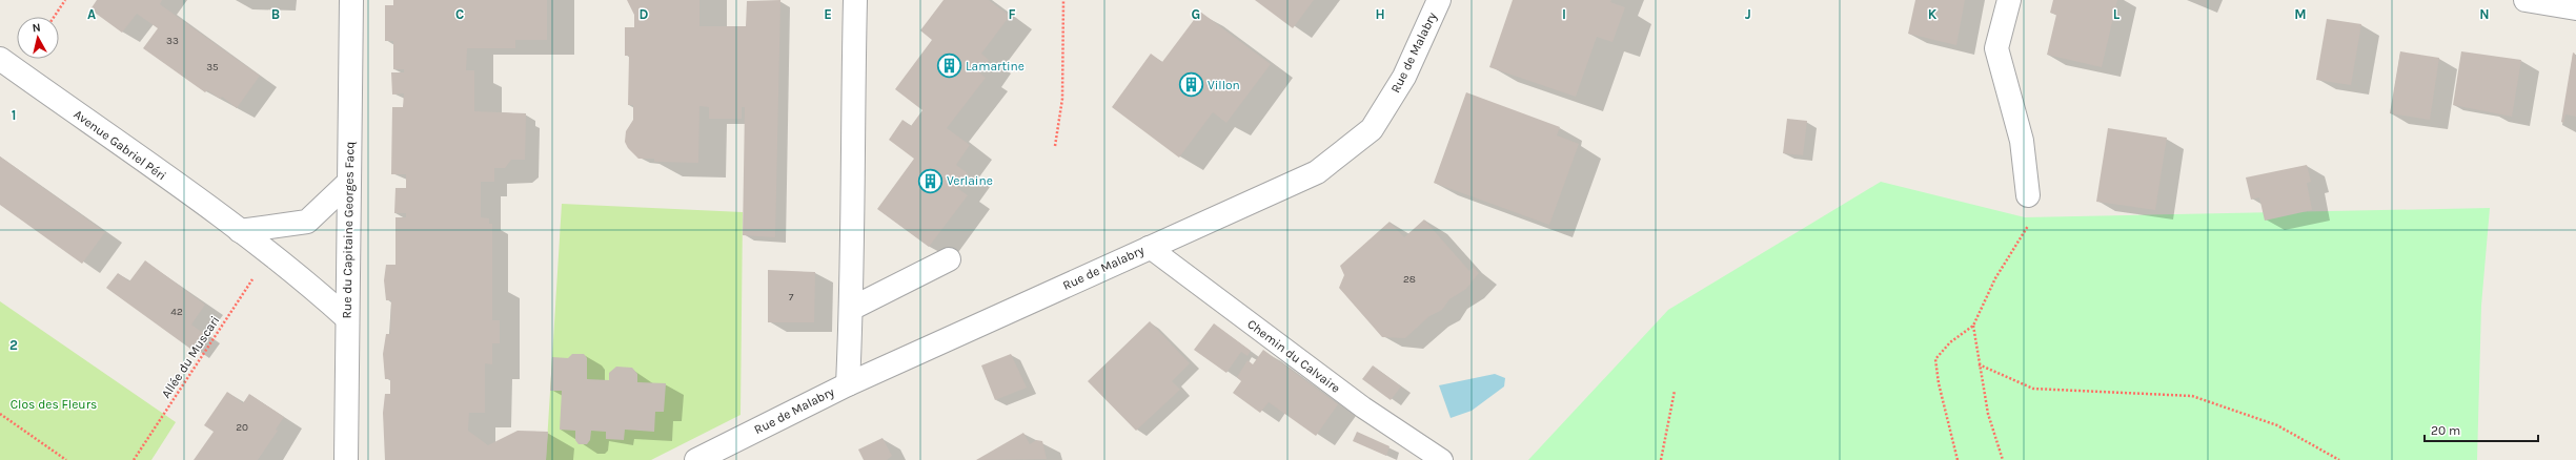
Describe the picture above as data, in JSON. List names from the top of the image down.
{
  "streets": {
    "street": ["Rue de Malabry", "Avenue Gabriel Péri", "Rue du Capitaine Georges Facq"],
    "lane": ["Chemin du Calvaire"],
    "path": ["Allée du Muscari"]
  },
  "crossings": [
    ["Rue de Malabry", "Chemin du Calvaire"],
    ["Avenue Gabriel Péri", "Rue du Capitaine Georges Facq"]
  ],
  "parks": ["Clos des Fleurs"],
  "places": {
    "building": ["Lamartine", "Villon", "Verlaine"]
  },
  "house_numbers": [
    "33",
    "35",
    "28",
    "7",
    "42",
    "20"
  ],
  "scale_bar": "20 m",
  "north": "top",
  "grid": {
    "columns": [
      "A",
      "B",
      "C",
      "D",
      "E",
      "F",
      "G",
      "H",
      "I",
      "J",
      "K",
      "L",
      "M",
      "N"
    ],
    "rows": ["1", "2"]
  }
}
